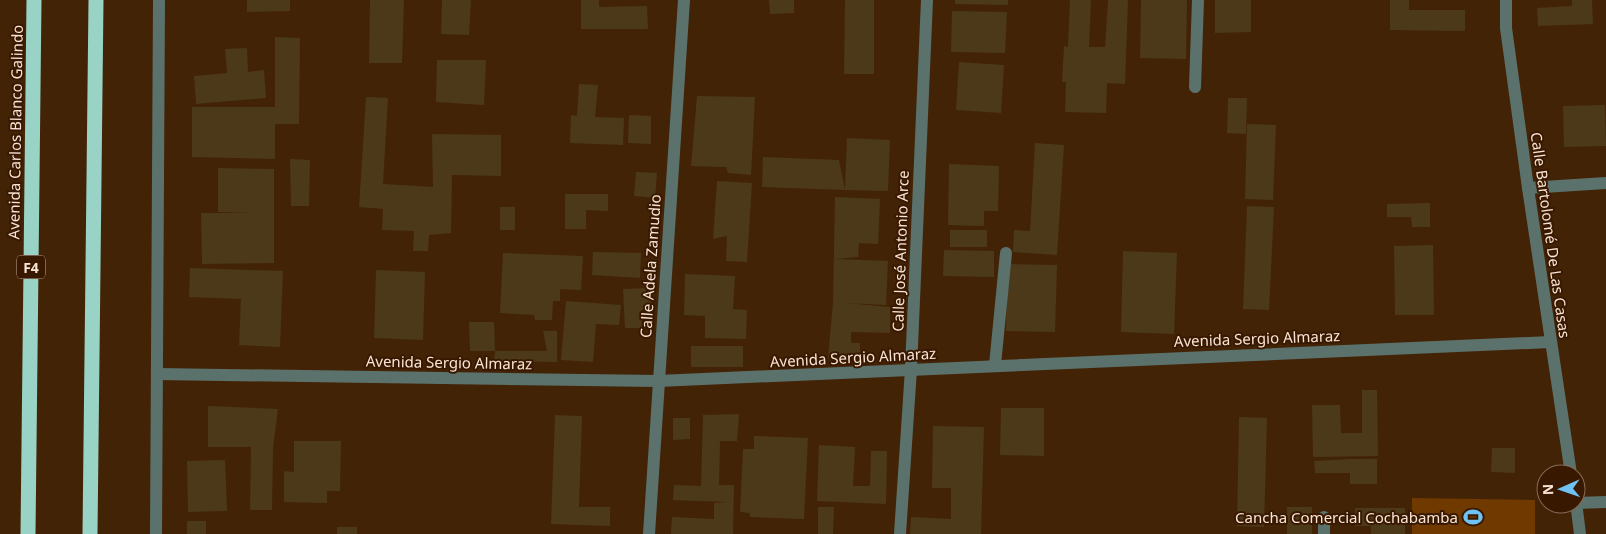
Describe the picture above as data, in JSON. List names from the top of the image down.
{
  "streets": {
    "highway": ["Avenida Carlos Blanco Galindo", "F4"],
    "street": [
      "Calle Bartolomé De Las Casas",
      "Calle José Antonio Arce",
      "Calle Adela Zamudio",
      "Avenida Sergio Almaraz"
    ]
  },
  "crossings": [
    ["Calle Bartolomé De Las Casas", "Avenida Sergio Almaraz"],
    ["Calle José Antonio Arce", "Avenida Sergio Almaraz"],
    ["Calle Adela Zamudio", "Avenida Sergio Almaraz"]
  ],
  "places": {
    "sports": ["Cancha Comercial Cochabamba"]
  },
  "north": "left"
}
